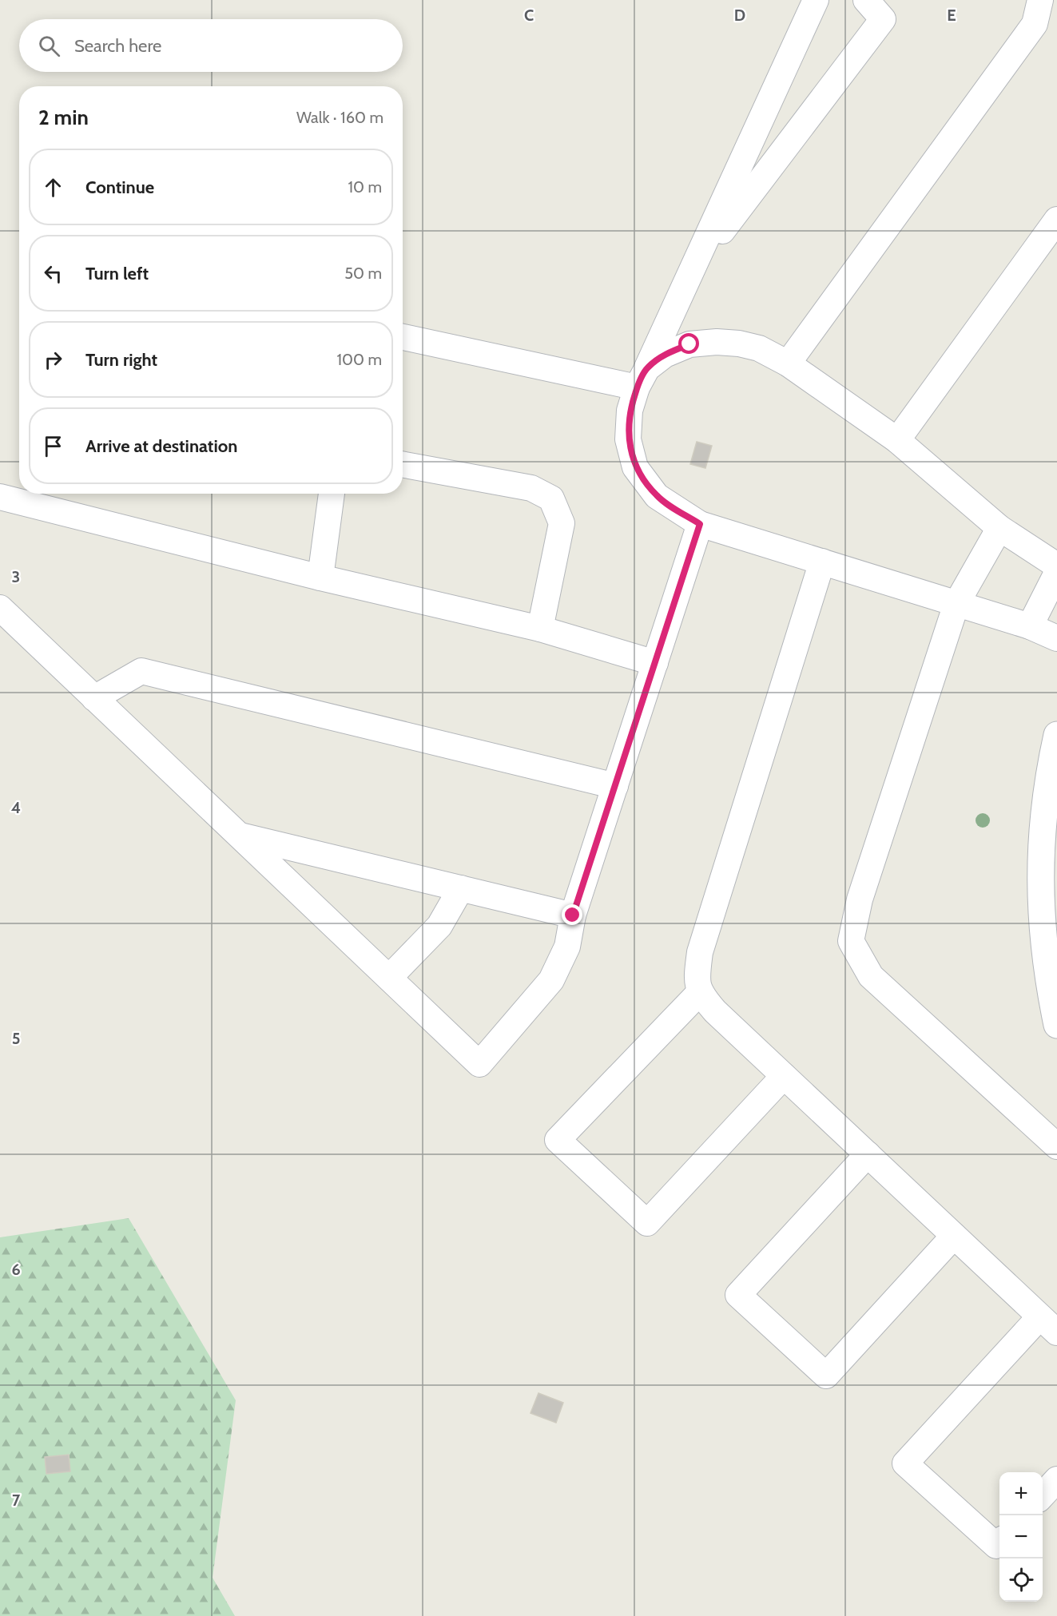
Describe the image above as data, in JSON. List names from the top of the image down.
{
  "page": {
    "search": "Search here",
    "heading": ["2 min", "Walk · 160 m"],
    "list": [
      ["Continue", "10 m"],
      ["Turn left", "50 m"],
      ["Turn right", "100 m"],
      "Arrive at destination"
    ],
    "map_buttons": ["+", "−"]
  },
  "grid": {
    "columns": ["C", "D", "E"],
    "rows": [
      "3",
      "4",
      "5",
      "6",
      "7"
    ]
  }
}
